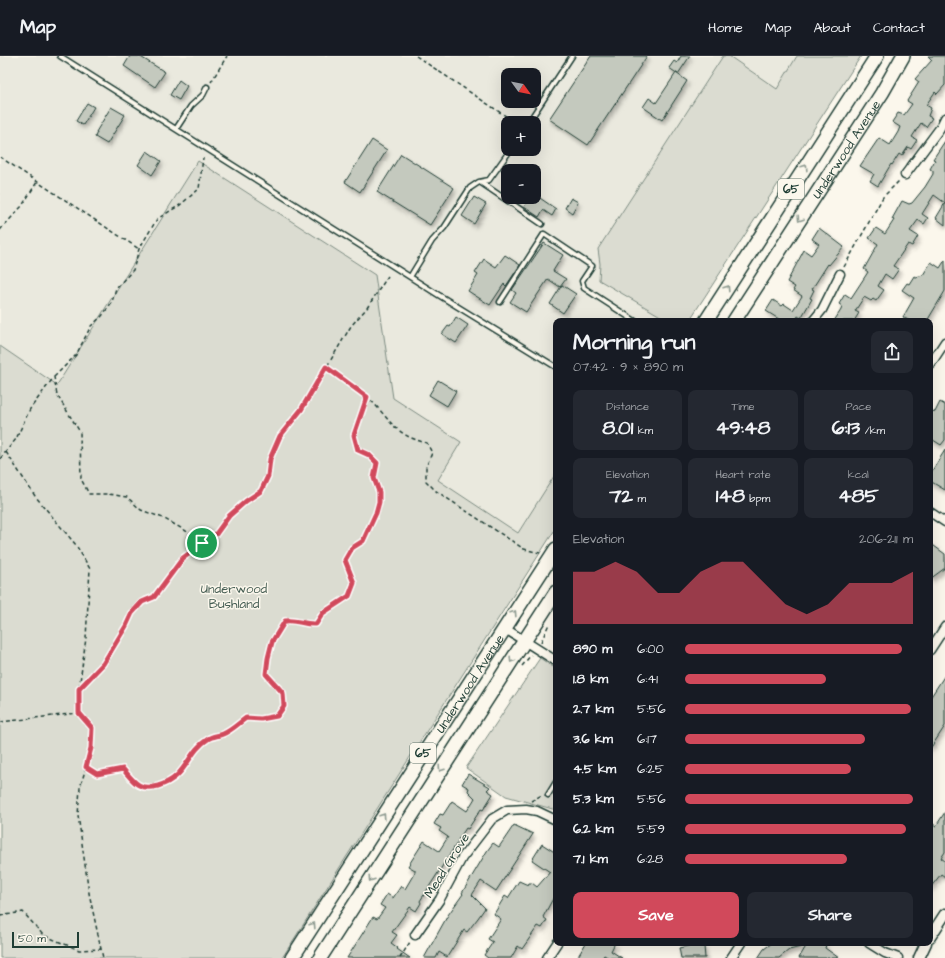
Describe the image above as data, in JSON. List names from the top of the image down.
{
  "streets": {
    "main road": ["Underwood Avenue", "65"],
    "street": ["Mead Grove"]
  },
  "parks": ["Underwood Bushland"],
  "scale_bar": "50 m",
  "north": "bottom right",
  "page": {
    "header": "Map",
    "nav": [
      "Home",
      "Map",
      "About",
      "Contact"
    ],
    "map_buttons": ["+", "−"],
    "heading": ["Morning run", "07:42 · 9 × 890 m"],
    "stats": [
      ["Distance", "8.01 km"],
      ["Time", "49:48"],
      ["Pace", "6:13 /km"],
      ["Elevation", "72 m"],
      ["Heart rate", "148 bpm"],
      ["kcal", "485"]
    ],
    "chart": ["Elevation", "206–211 m"],
    "list": [
      {
        "name": "890 m",
        "note": "6:00"
      },
      {
        "name": "1.8 km",
        "note": "6:41"
      },
      {
        "name": "2.7 km",
        "note": "5:56"
      },
      {
        "name": "3.6 km",
        "note": "6:17"
      },
      {
        "name": "4.5 km",
        "note": "6:25"
      },
      {
        "name": "5.3 km",
        "note": "5:56"
      },
      {
        "name": "6.2 km",
        "note": "5:59"
      },
      {
        "name": "7.1 km",
        "note": "6:28"
      }
    ],
    "buttons": ["Save", "Share"],
    "scale": "50 m"
  }
}
